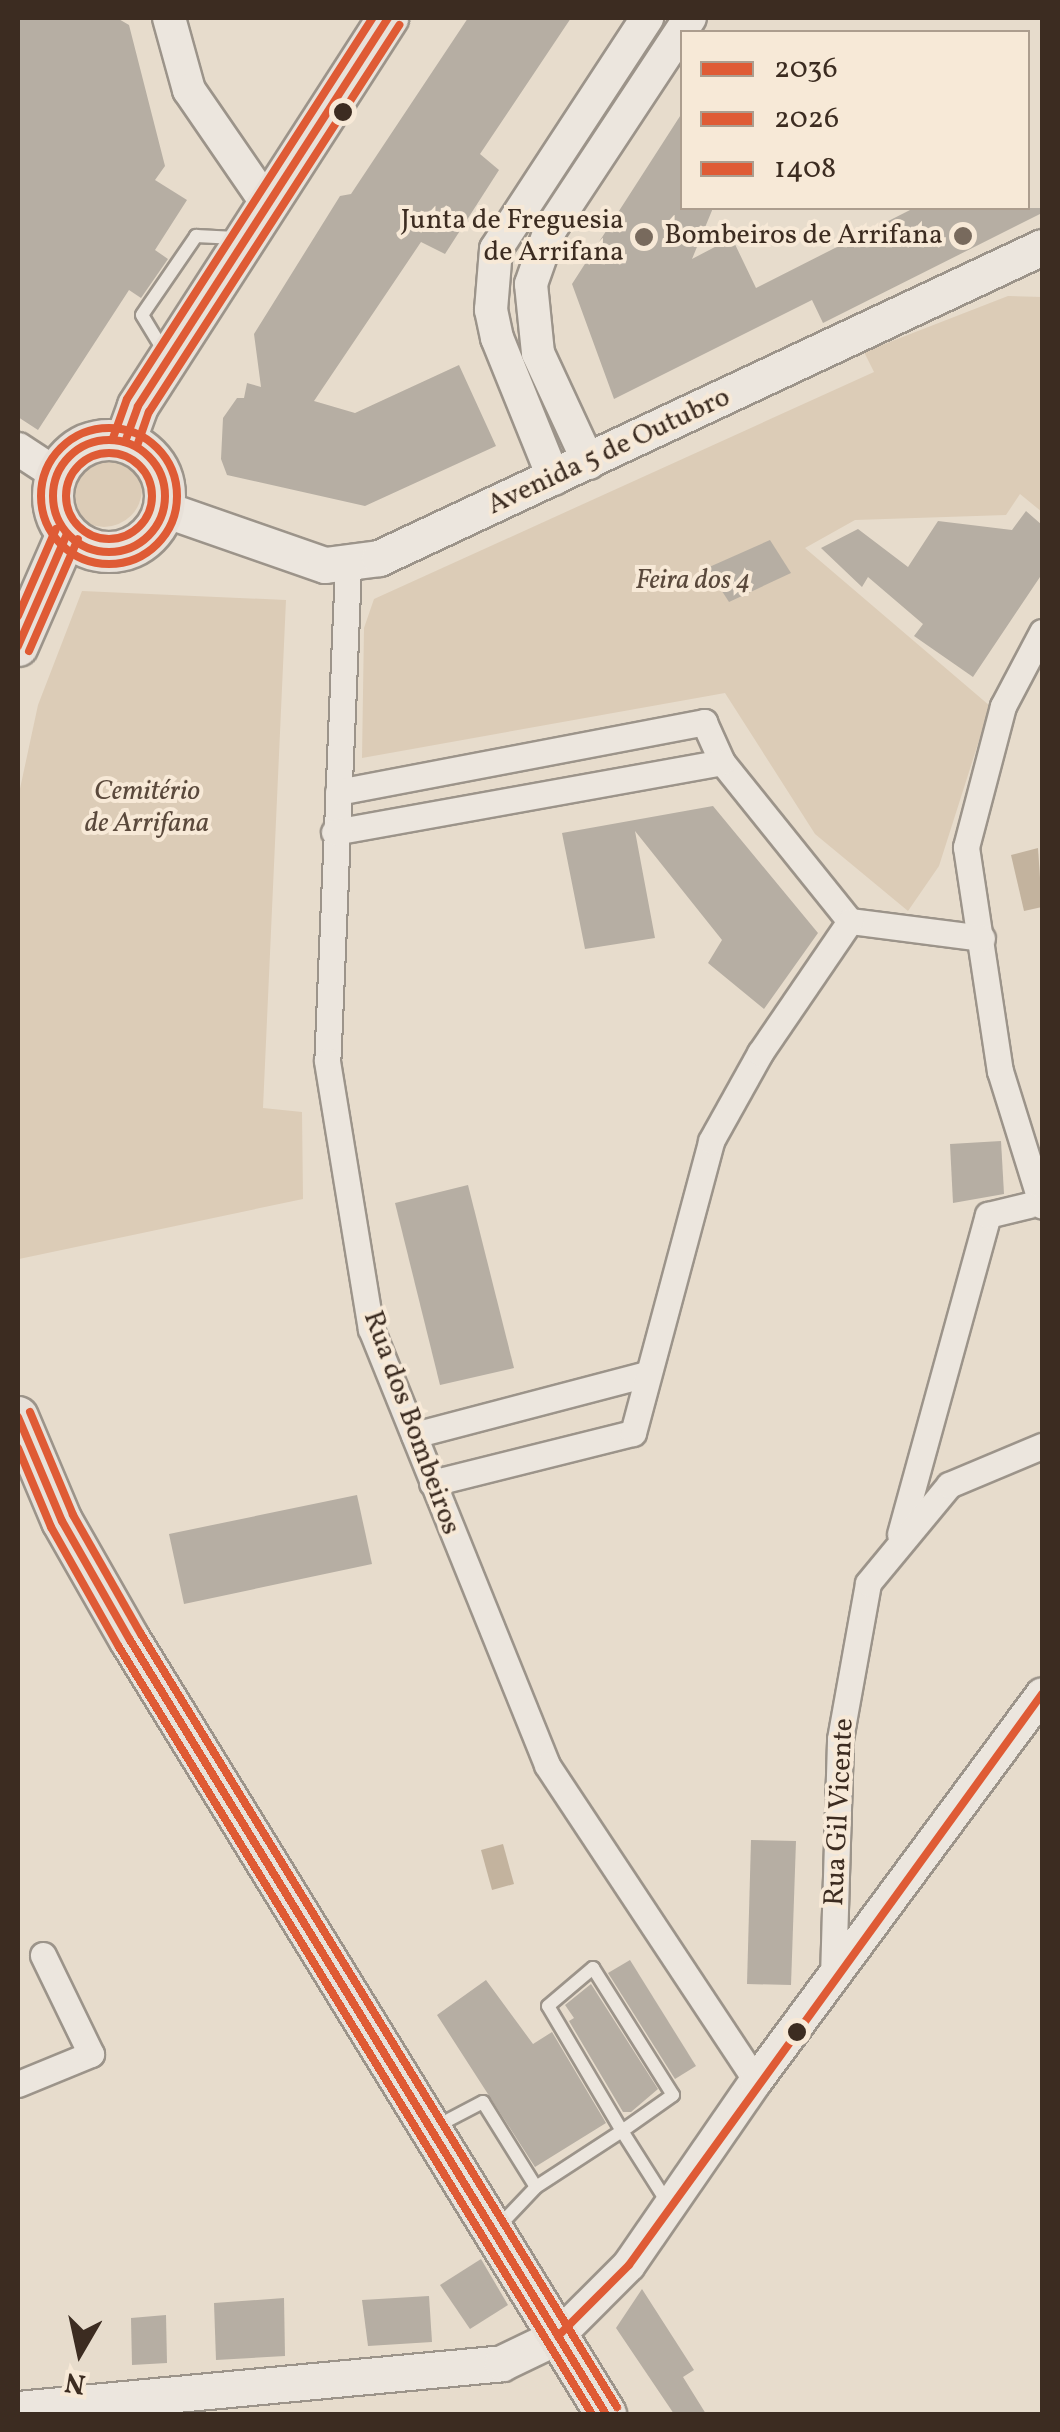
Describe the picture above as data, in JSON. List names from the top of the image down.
{
  "streets": {
    "main road": ["Avenida 5 de Outubro"],
    "street": ["Rua dos Bombeiros", "Rua Gil Vicente"]
  },
  "crossings": [
    ["Avenida 5 de Outubro", "Rua dos Bombeiros"]
  ],
  "parks": ["Feira dos 4", "Cemitério de Arrifana"],
  "places": ["Bombeiros de Arrifana", "Junta de Freguesia de Arrifana"],
  "lines": ["transit line 2036", "transit line 1408", "transit line 2026"],
  "legend": ["2036", "2026", "1408"],
  "north": "bottom"
}
